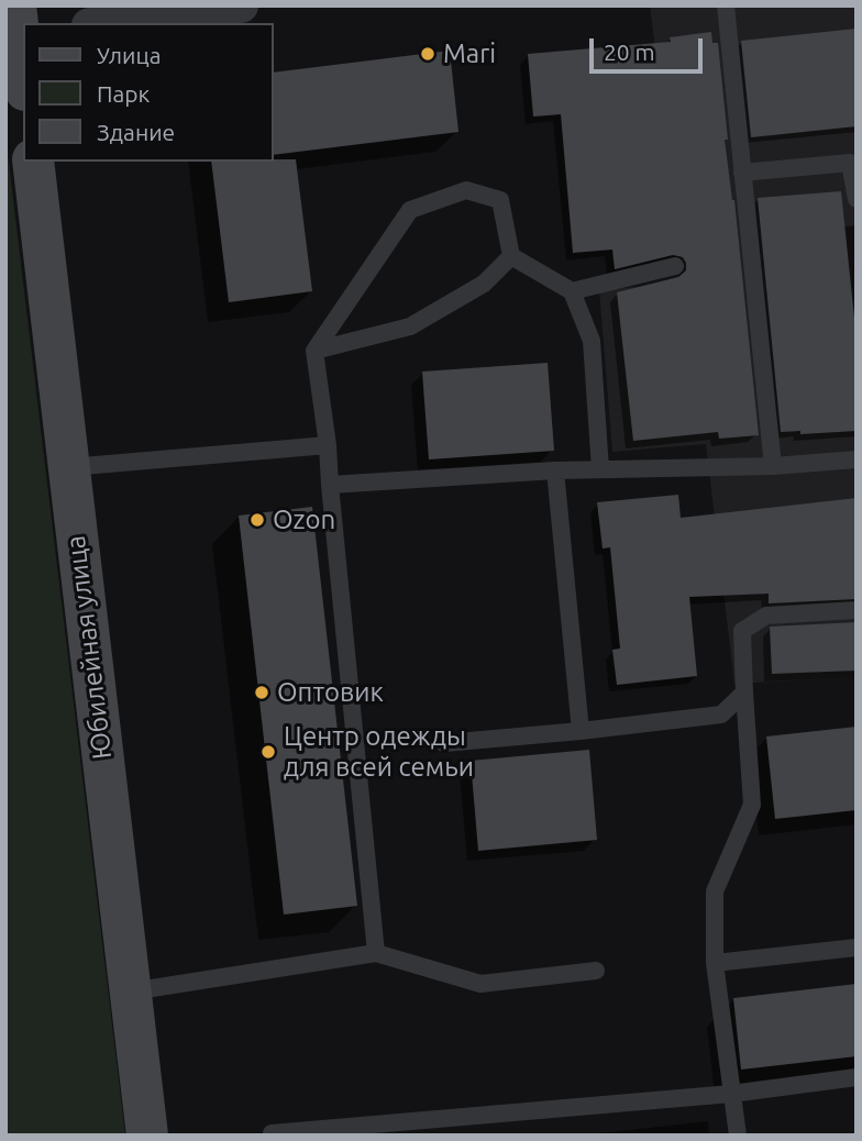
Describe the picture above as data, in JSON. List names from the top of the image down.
{
  "streets": {
    "main road": ["Юбилейная улица"]
  },
  "places": [
    "Mari",
    "Ozon",
    "Оптовик",
    "Центр одежды для всей семьи"
  ],
  "legend": ["Улица", "Парк", "Здание"],
  "scale_bar": "20 m"
}
